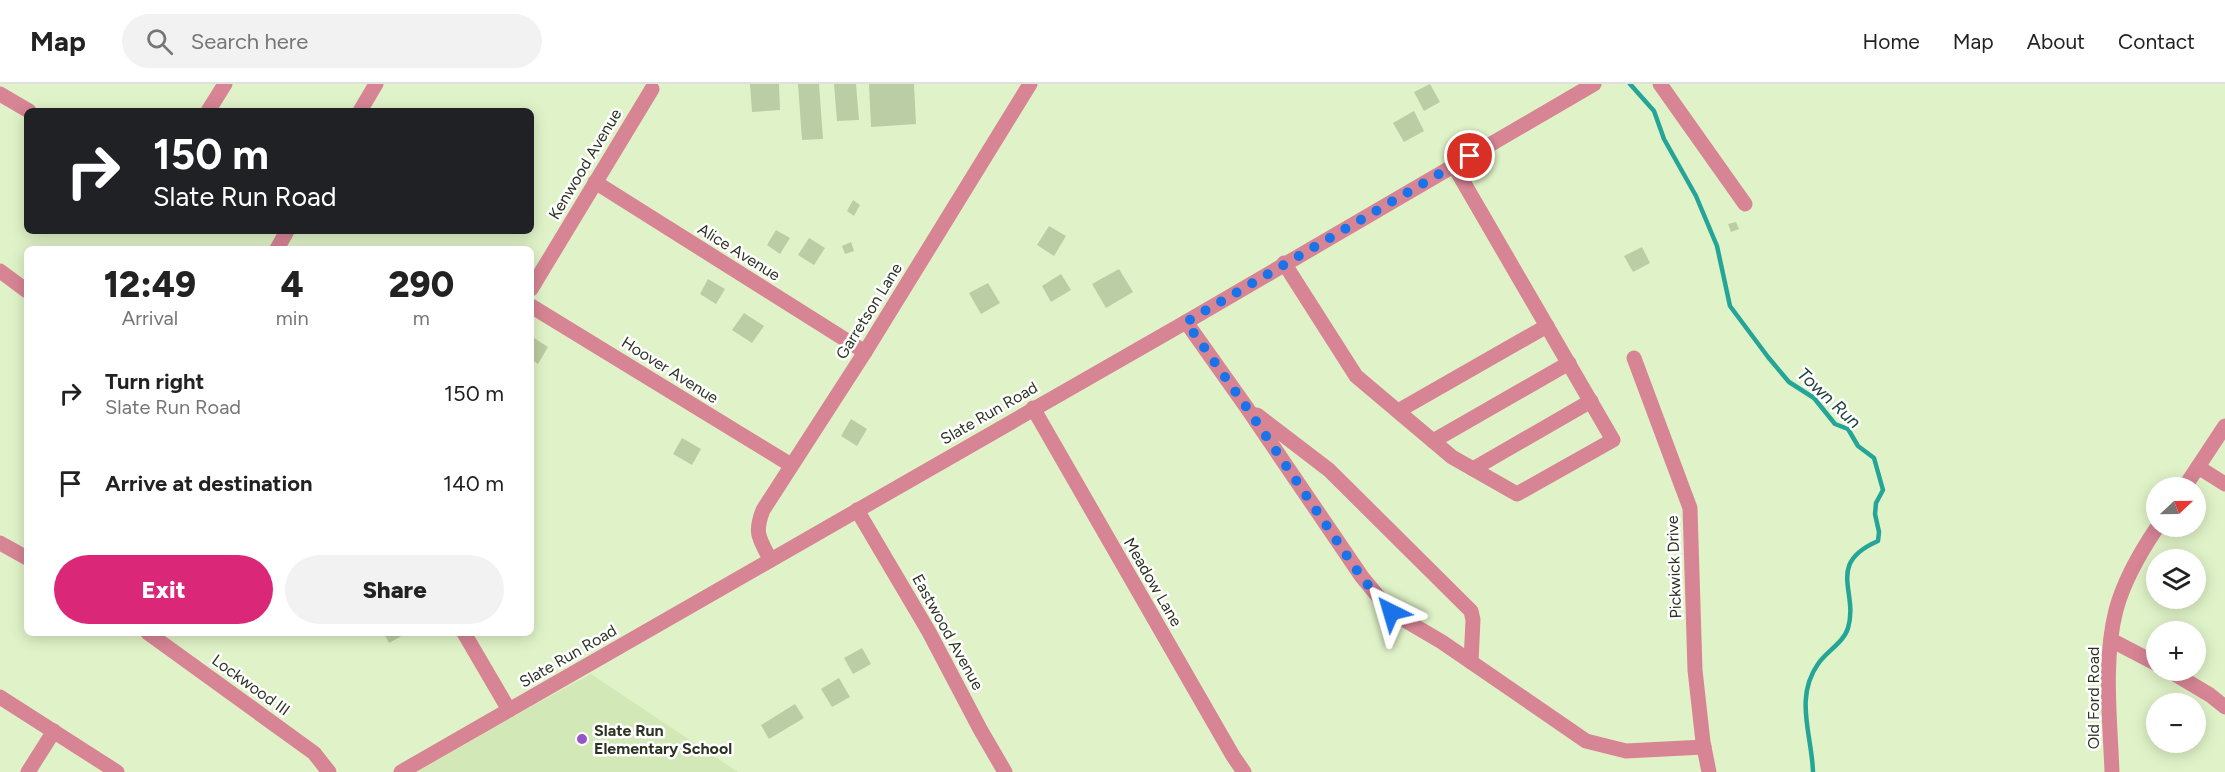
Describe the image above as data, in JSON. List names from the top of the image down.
{
  "streets": {
    "street": [
      "Kenwood Avenue",
      "Alice Avenue",
      "Garretson Lane",
      "Hoover Avenue",
      "Slate Run Road",
      "Pickwick Drive",
      "Meadow Lane",
      "Eastwood Avenue",
      "Lockwood III",
      "Old Ford Road"
    ]
  },
  "crossings": [
    ["Kenwood Avenue", "Alice Avenue"],
    ["Alice Avenue", "Garretson Lane"],
    ["Garretson Lane", "Hoover Avenue"],
    ["Garretson Lane", "Slate Run Road"],
    ["Slate Run Road", "Meadow Lane"],
    ["Slate Run Road", "Eastwood Avenue"]
  ],
  "water": ["Town Run"],
  "places": ["Slate Run Elementary School"],
  "north": "right",
  "page": {
    "header": "Map",
    "search": "Search here",
    "nav": [
      "Home",
      "Map",
      "About",
      "Contact"
    ],
    "turn": ["150 m", "Slate Run Road"],
    "eta": [
      "12:49",
      "Arrival",
      "4",
      "min",
      "290",
      "m"
    ],
    "list": [
      {
        "name": "Turn right",
        "note": "Slate Run Road",
        "value": "150 m"
      },
      {
        "name": "Arrive at destination",
        "value": "140 m"
      }
    ],
    "map_buttons": ["+", "−"],
    "buttons": ["Exit", "Share"]
  }
}
